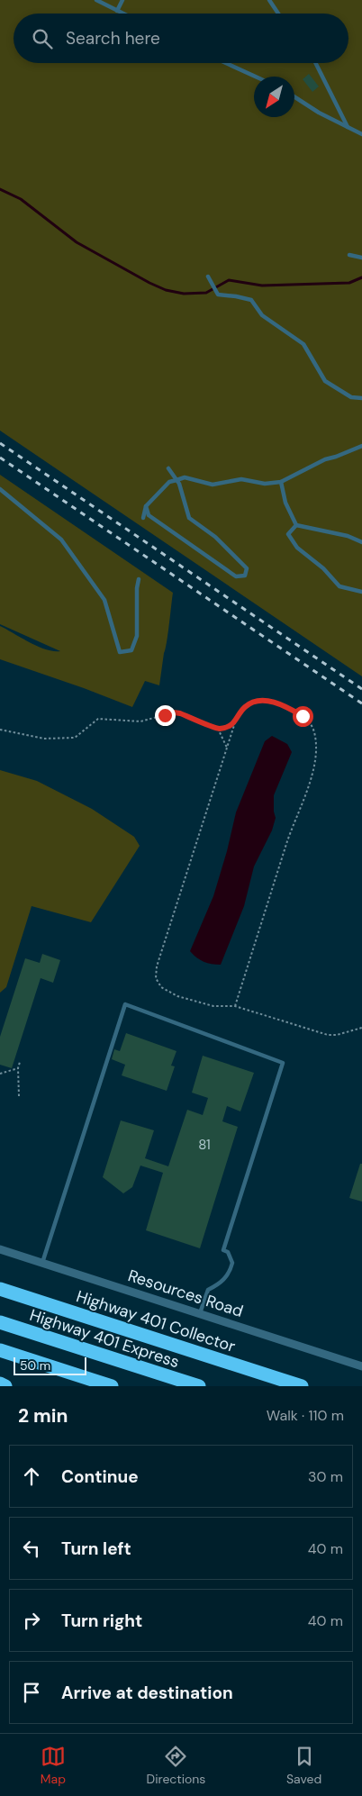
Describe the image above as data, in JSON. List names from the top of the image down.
{
  "streets": {
    "highway": ["Highway 401 Collector", "Highway 401 Express"],
    "street": ["Resources Road"]
  },
  "house_numbers": ["81"],
  "scale_bar": "50 m",
  "north": "bottom left",
  "page": {
    "search": "Search here",
    "scale": "50 m",
    "heading": ["2 min", "Walk · 110 m"],
    "list": [
      ["Continue", "30 m"],
      ["Turn left", "40 m"],
      ["Turn right", "40 m"],
      "Arrive at destination"
    ],
    "nav": ["Map", "Directions", "Saved"]
  }
}
